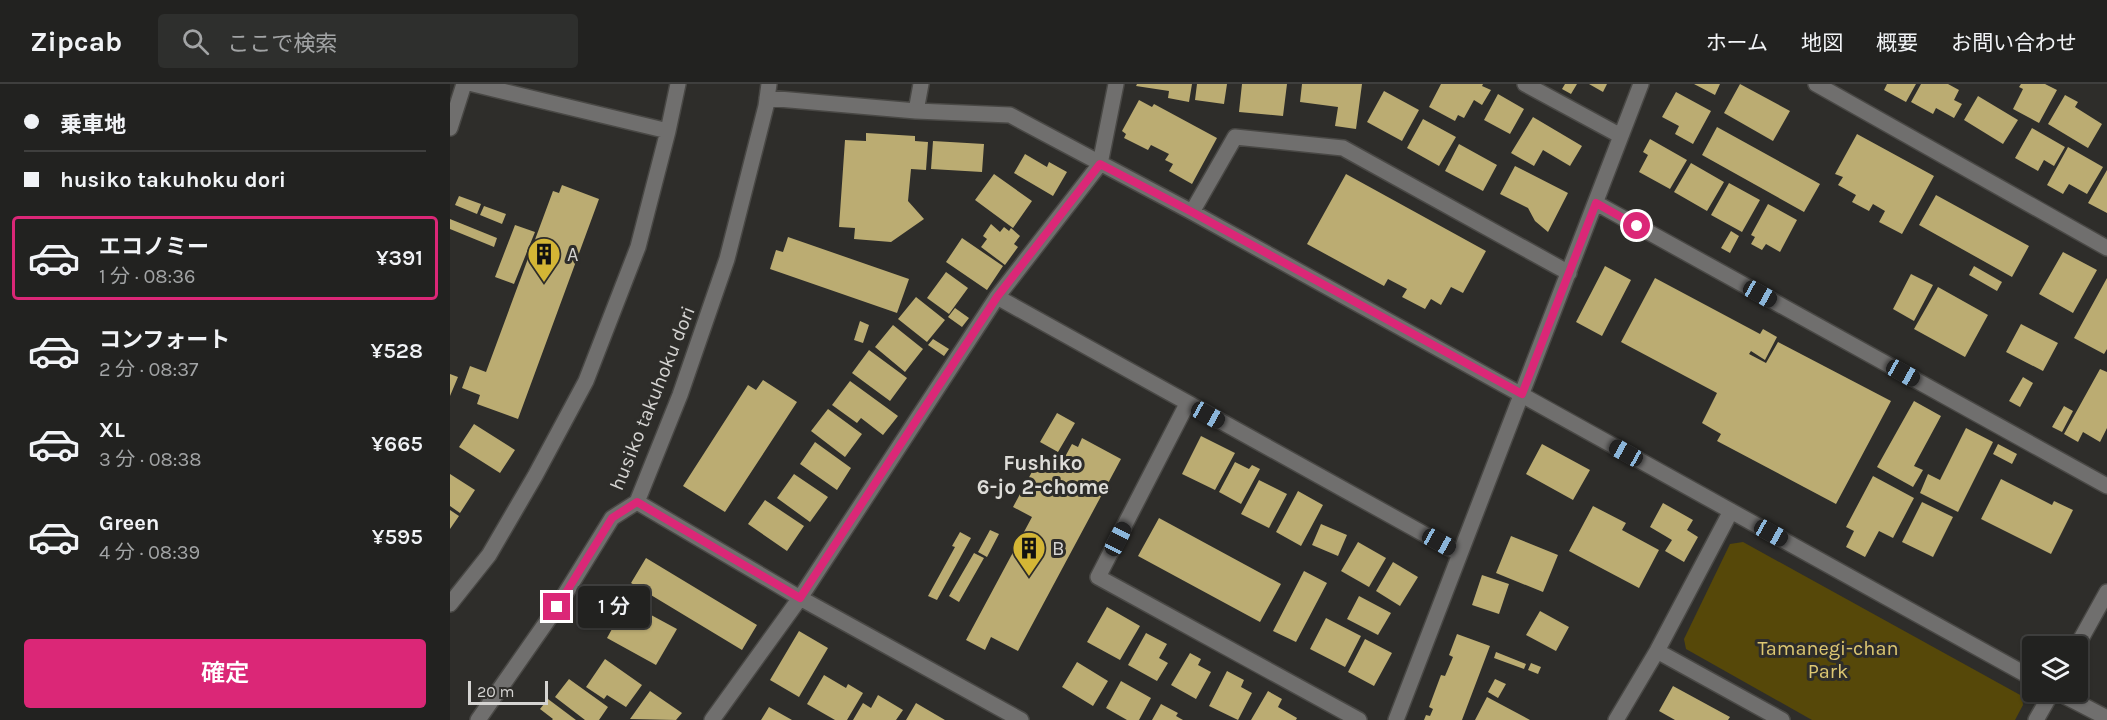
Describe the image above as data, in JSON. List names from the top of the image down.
{
  "streets": {
    "street": ["husiko takuhoku dori"]
  },
  "districts": ["Fushiko 6-jo 2-chome"],
  "parks": ["Tamanegi-chan Park"],
  "places": {
    "building": ["A", "B"]
  },
  "scale_bar": "20 m",
  "page": {
    "header": "Zipcab",
    "search": "ここで検索",
    "nav": [
      "ホーム",
      "地図",
      "概要",
      "お問い合わせ"
    ],
    "banner": ["乗車地", "husiko takuhoku dori"],
    "list": [
      {
        "name": "エコノミー",
        "note": "1 分 · 08:36",
        "value": "¥391"
      },
      {
        "name": "コンフォート",
        "note": "2 分 · 08:37",
        "value": "¥528"
      },
      {
        "name": "XL",
        "note": "3 分 · 08:38",
        "value": "¥665"
      },
      {
        "name": "Green",
        "note": "4 分 · 08:39",
        "value": "¥595"
      }
    ],
    "bubble": "1 分",
    "buttons": "確定",
    "scale": "20 m"
  }
}
